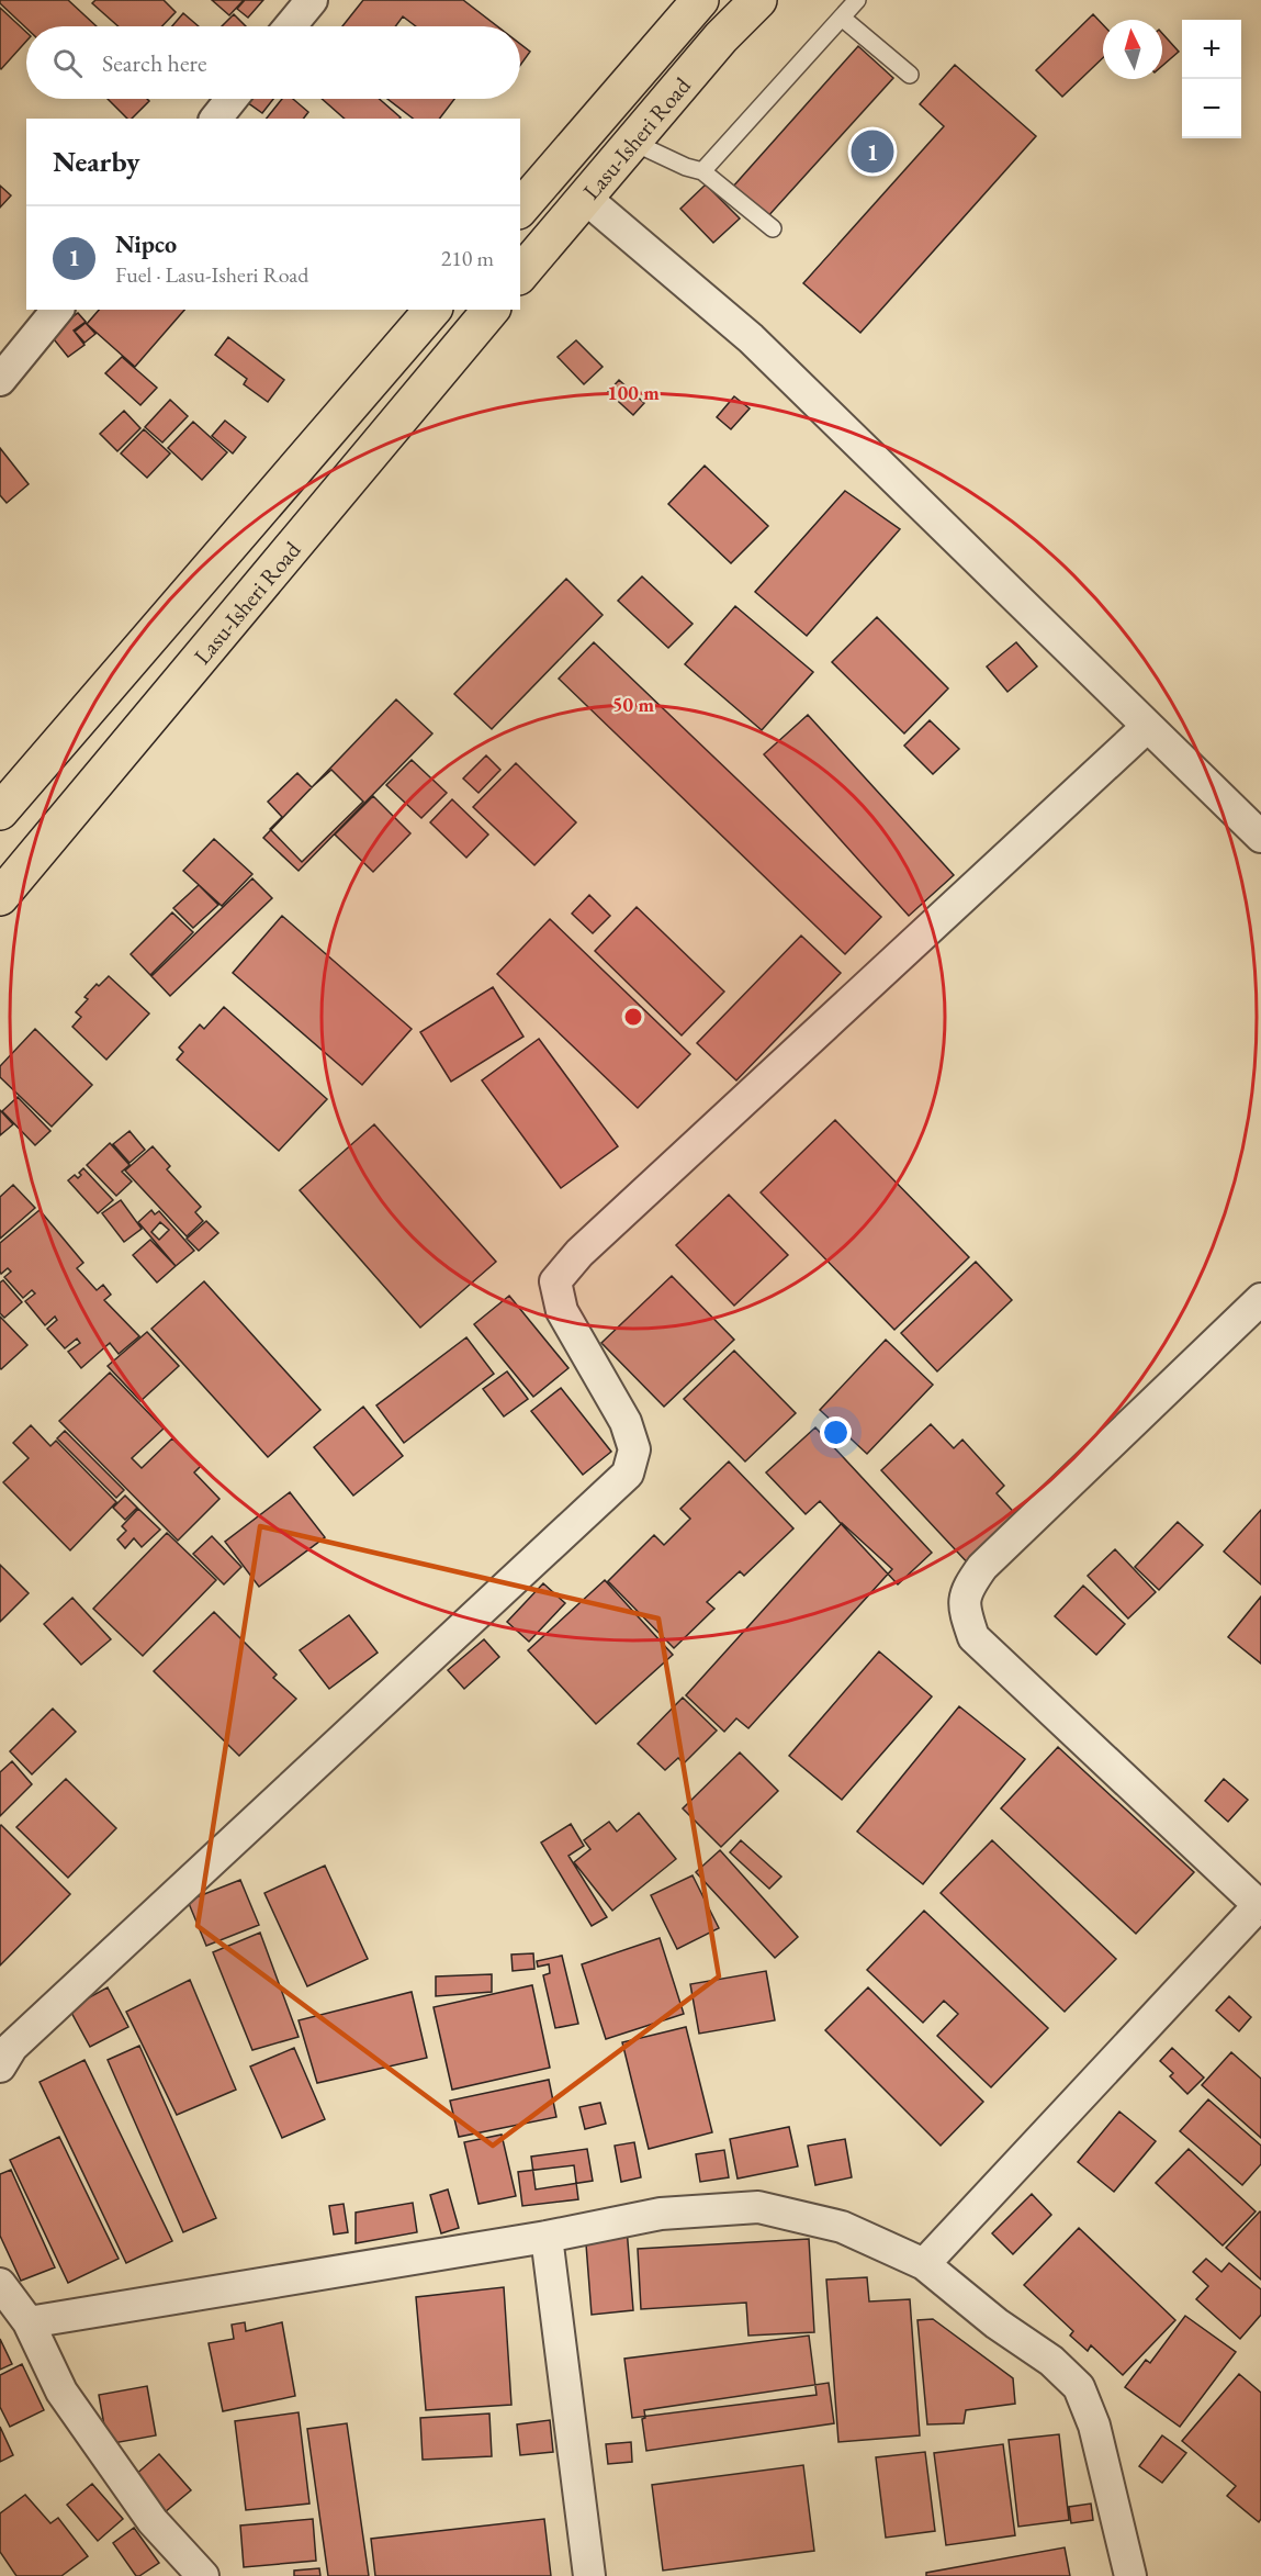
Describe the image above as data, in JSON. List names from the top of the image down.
{
  "streets": {
    "main road": ["Lasu-Isheri Road"]
  },
  "north": "top",
  "page": {
    "map_buttons": ["+", "−"],
    "search": "Search here",
    "heading": "Nearby",
    "pins": "1",
    "list": [
      {
        "mark": "1",
        "name": "Nipco",
        "note": "Fuel · Lasu-Isheri Road",
        "value": "210 m"
      }
    ]
  },
  "rings": ["100 m", "50 m"]
}
